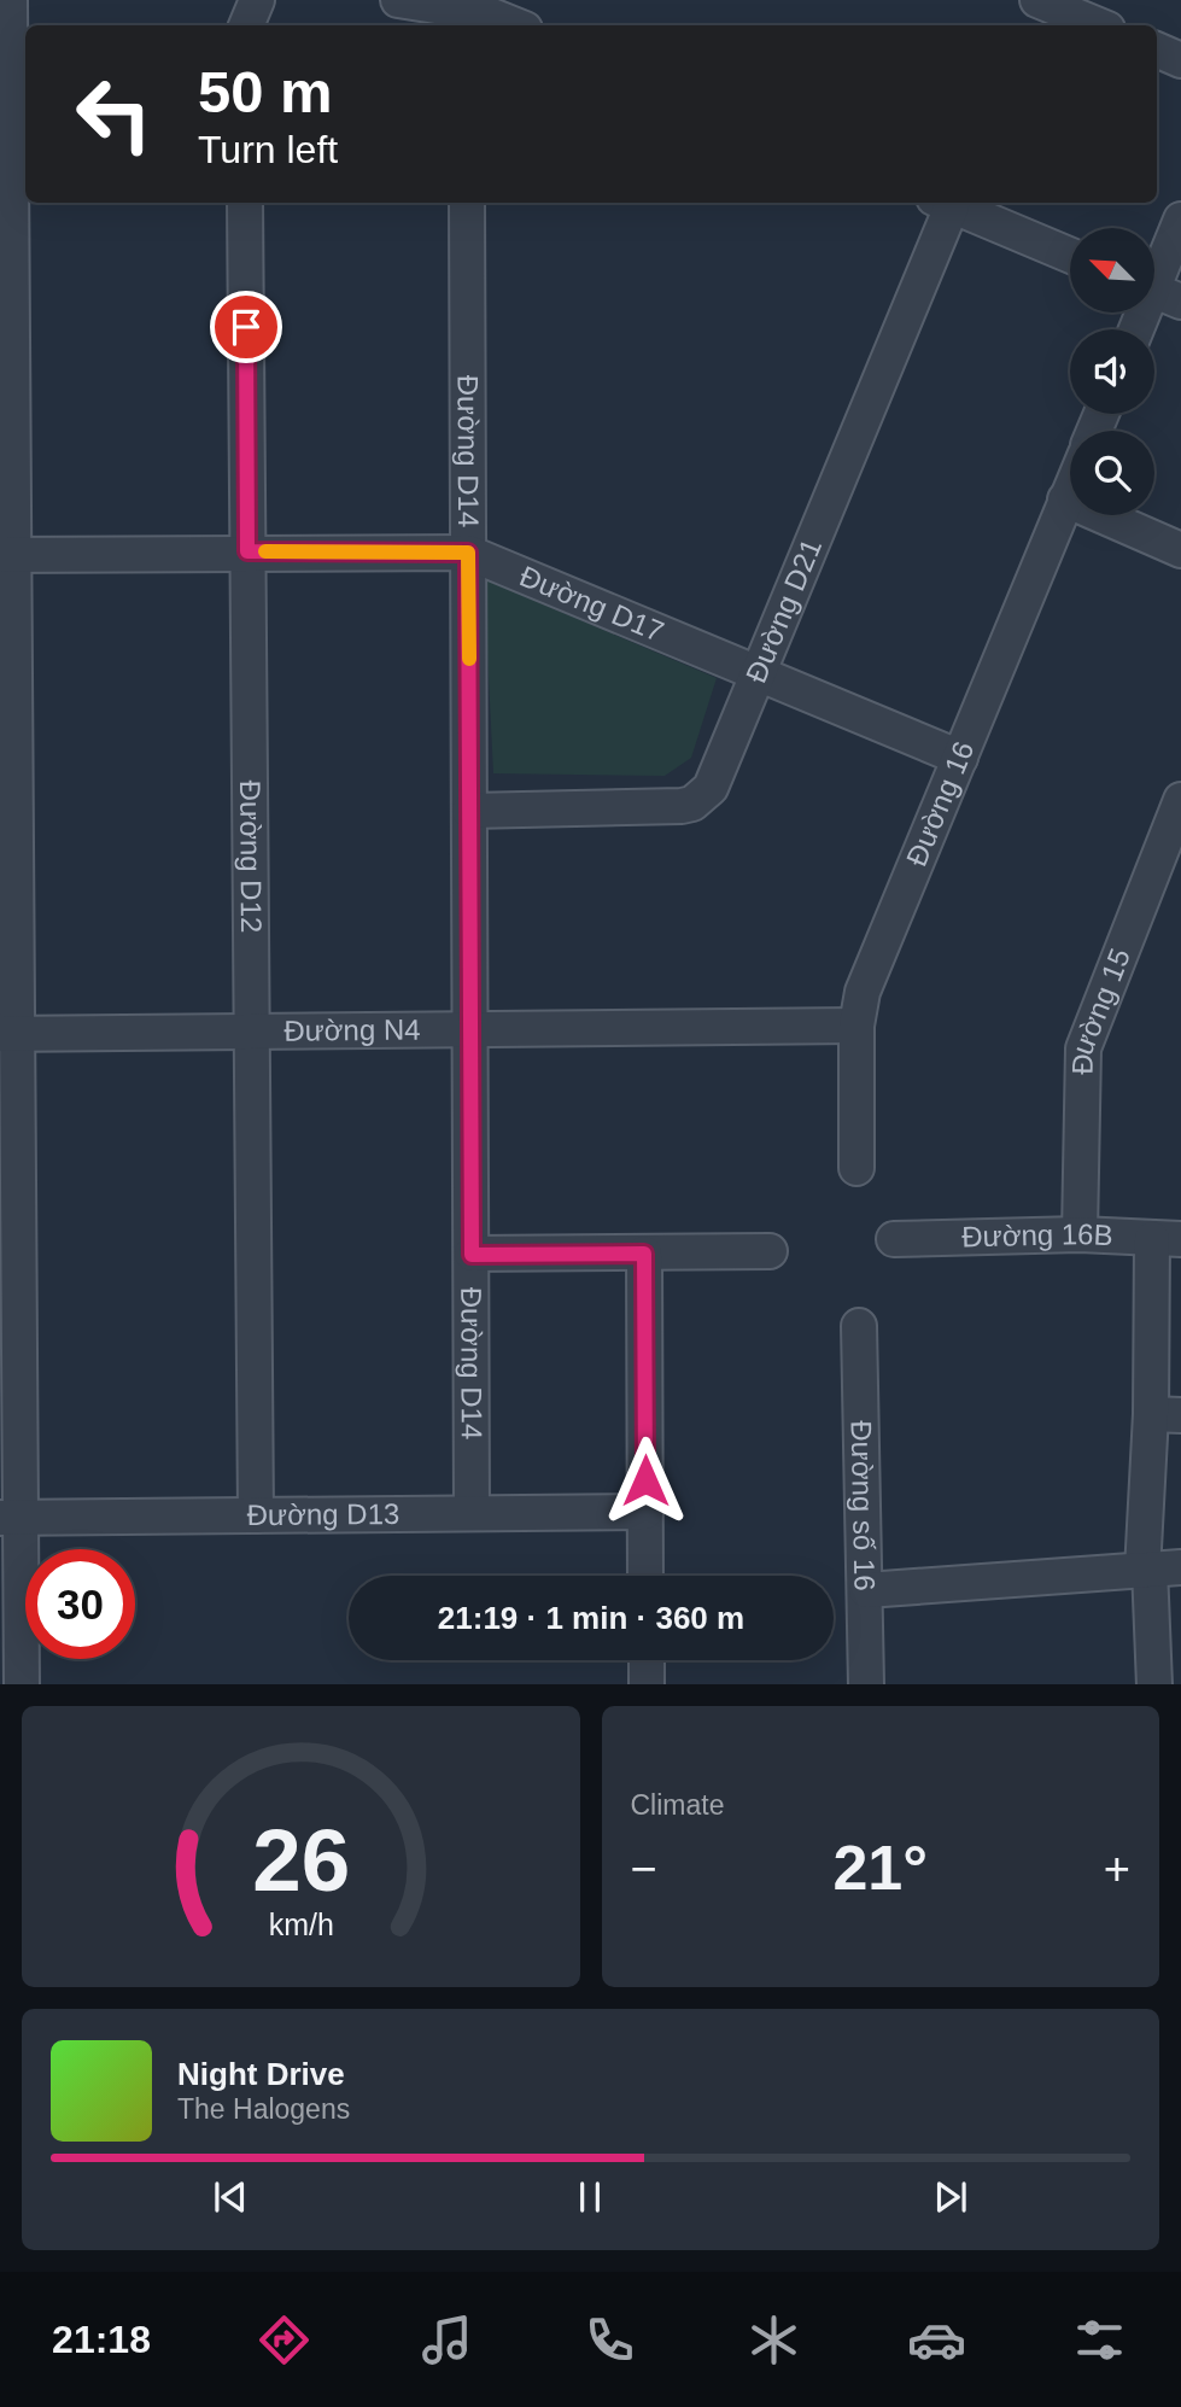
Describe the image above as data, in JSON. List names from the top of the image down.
{
  "streets": {
    "street": [
      "Đường D14",
      "Đường D17",
      "Đường D21",
      "Đường 16",
      "Đường D12",
      "Đường 15",
      "Đường N4",
      "Đường 16B",
      "Đường số 16",
      "Đường D13"
    ]
  },
  "crossings": [
    ["Đường D14", "Đường D17"],
    ["Đường D14", "Đường D21"],
    ["Đường D14", "Đường N4"],
    ["Đường D14", "Đường D13"],
    ["Đường D17", "Đường D21"],
    ["Đường D17", "Đường 16"],
    ["Đường D17", "Đường D12"],
    ["Đường 16", "Đường N4"],
    ["Đường D12", "Đường N4"],
    ["Đường D12", "Đường D13"],
    ["Đường 15", "Đường 16B"]
  ],
  "north": "top left",
  "page": {
    "turn": ["50 m", "Turn left"],
    "limit": "30",
    "trip": "21:19 · 1 min · 360 m",
    "tile": "Climate",
    "heat": ["−", "21°", "+"],
    "song": ["Night Drive", "The Halogens"],
    "tabs": "21:18",
    "gauge": ["26", "km/h"]
  }
}
